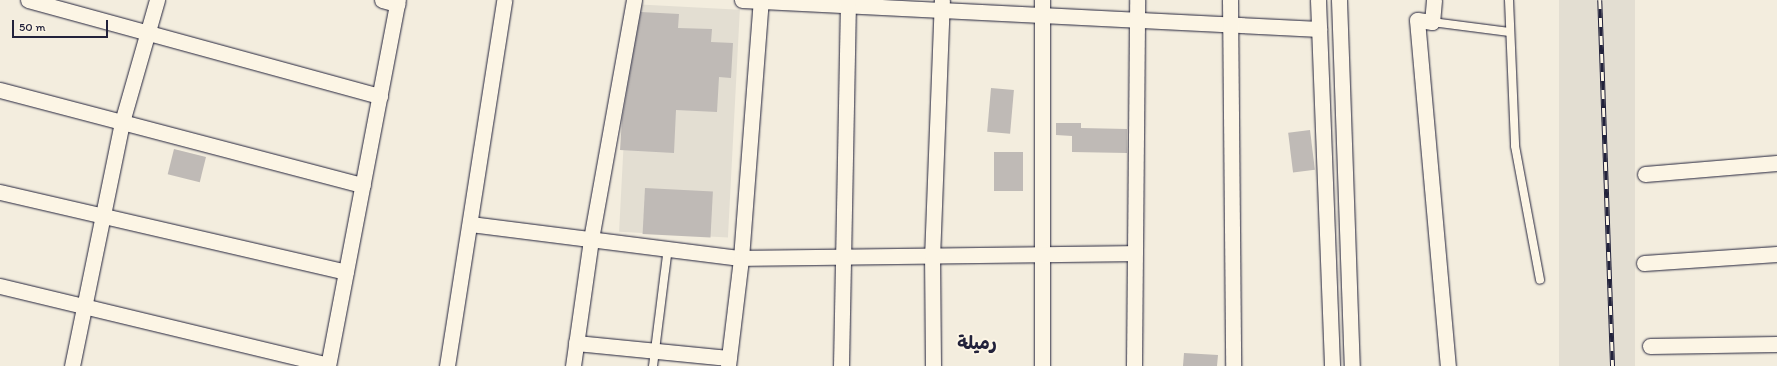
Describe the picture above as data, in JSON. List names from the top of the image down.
{
  "districts": ["رميلة"],
  "scale_bar": "50 m"
}
